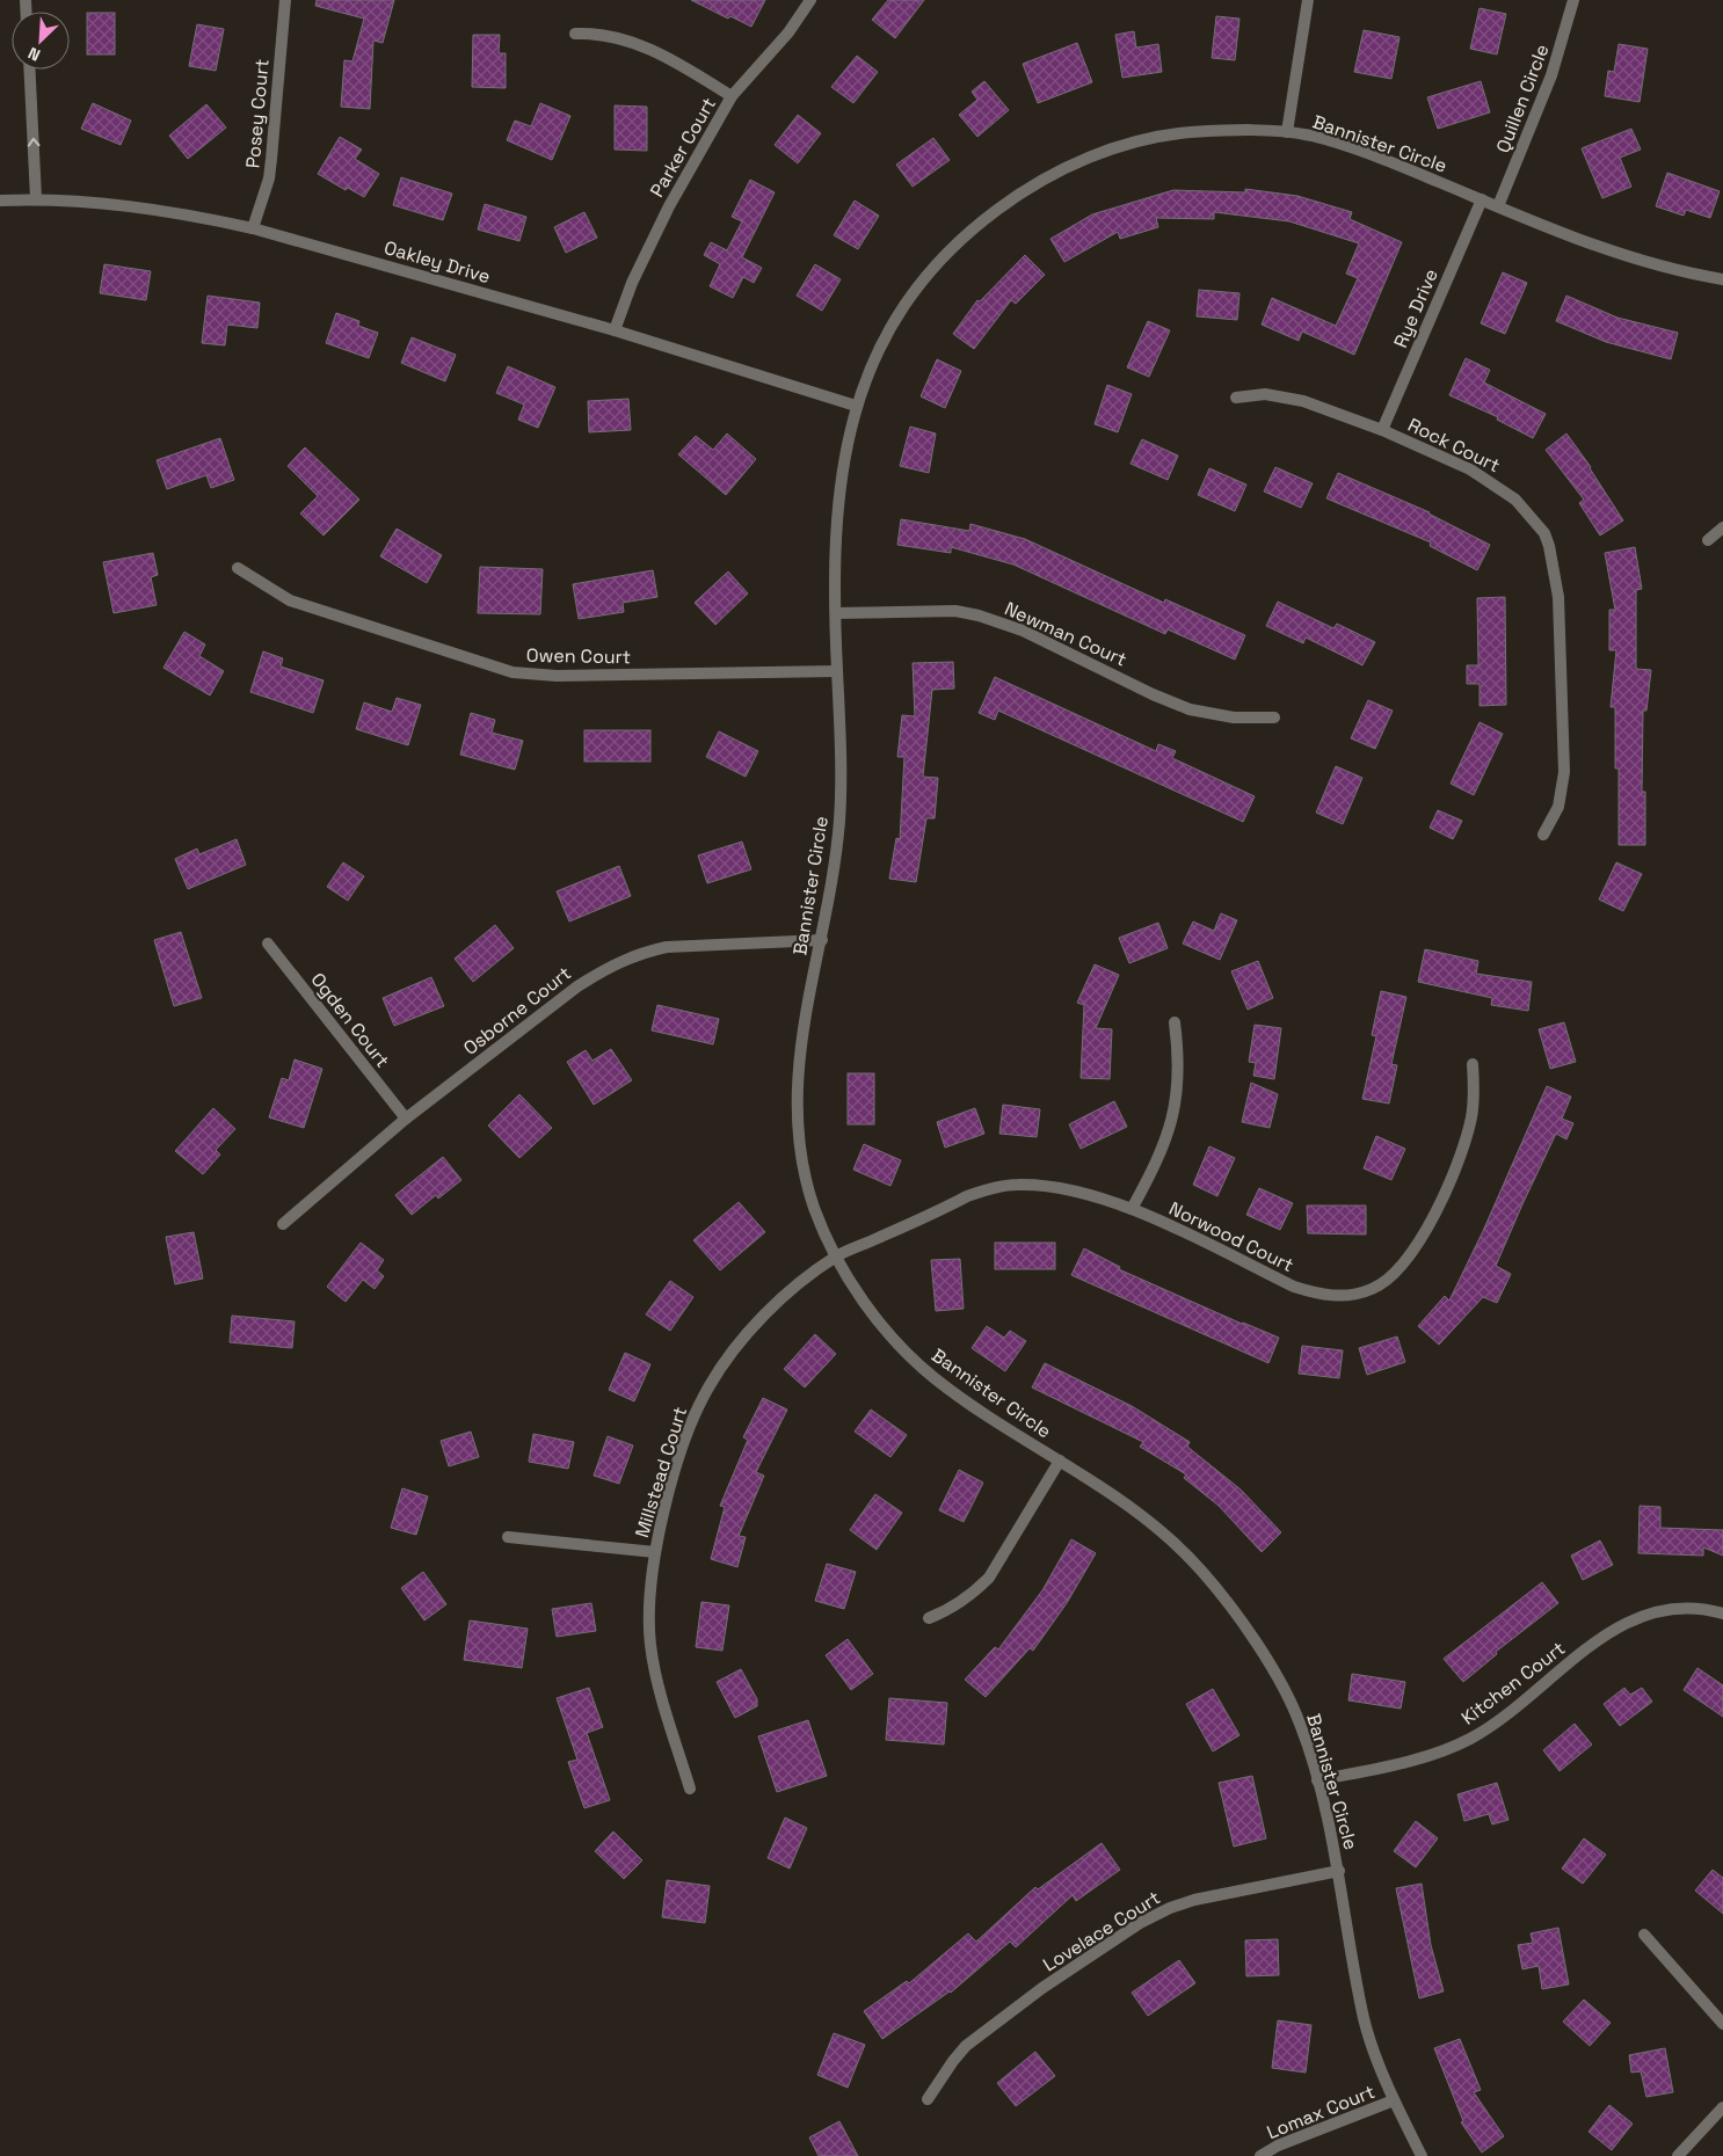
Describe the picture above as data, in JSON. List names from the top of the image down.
{
  "streets": {
    "street": [
      "Quillen Circle",
      "Posey Court",
      "Bannister Circle",
      "Parker Court",
      "Oakley Drive",
      "Rye Drive",
      "Rock Court",
      "Newman Court",
      "Owen Court",
      "Osborne Court",
      "Ogden Court",
      "Norwood Court",
      "Millstead Court",
      "Kitchen Court",
      "Lovelace Court",
      "Lomax Court"
    ]
  },
  "crossings": [
    ["Quillen Circle", "Bannister Circle"],
    ["Posey Court", "Oakley Drive"],
    ["Bannister Circle", "Oakley Drive"],
    ["Bannister Circle", "Rye Drive"],
    ["Bannister Circle", "Newman Court"],
    ["Bannister Circle", "Owen Court"],
    ["Bannister Circle", "Osborne Court"],
    ["Bannister Circle", "Norwood Court"],
    ["Bannister Circle", "Millstead Court"],
    ["Bannister Circle", "Kitchen Court"],
    ["Bannister Circle", "Lovelace Court"],
    ["Bannister Circle", "Lomax Court"],
    ["Parker Court", "Oakley Drive"],
    ["Rye Drive", "Rock Court"],
    ["Osborne Court", "Ogden Court"],
    ["Norwood Court", "Millstead Court"]
  ],
  "north": "bottom left"
}
